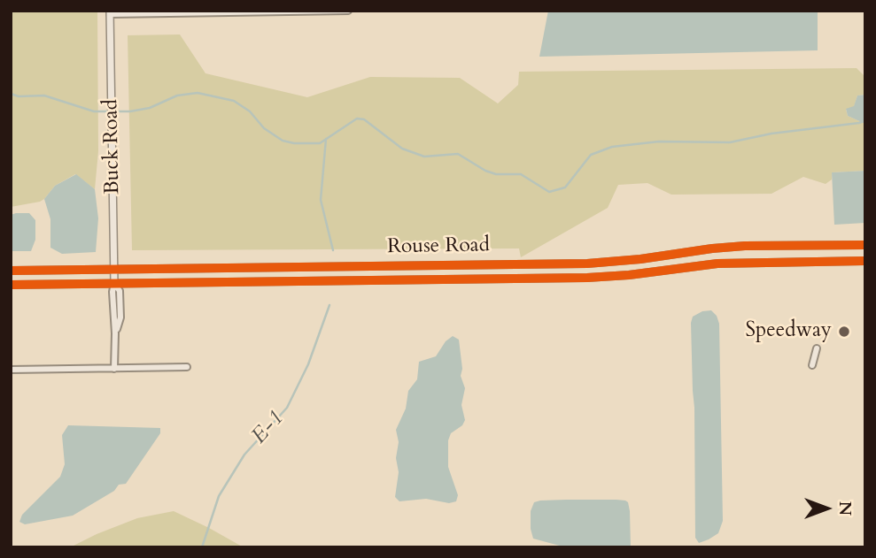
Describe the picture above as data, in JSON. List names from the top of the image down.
{
  "streets": {
    "street": ["Buck Road", "Rouse Road"]
  },
  "crossings": [
    ["Buck Road", "Rouse Road"]
  ],
  "water": ["E-1"],
  "places": ["Speedway"],
  "north": "right"
}
